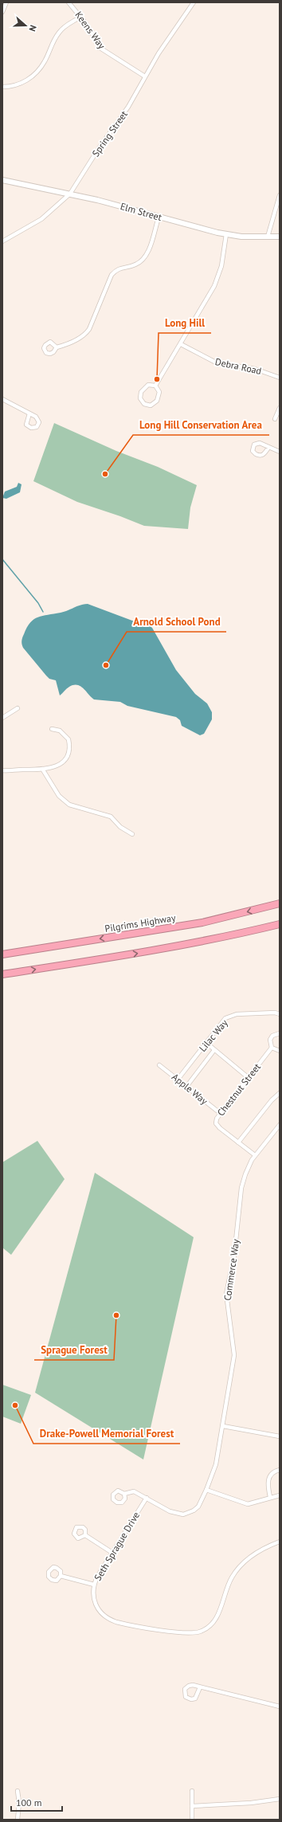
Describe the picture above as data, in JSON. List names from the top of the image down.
{
  "streets": {
    "highway": ["Pilgrims Highway"],
    "street": [
      "Keens Way",
      "Spring Street",
      "Elm Street",
      "Debra Road",
      "Lilac Way",
      "Apple Way",
      "Chestnut Street",
      "Commerce Way",
      "Seth Sprague Drive"
    ]
  },
  "crossings": [
    ["Keens Way", "Spring Street"],
    ["Spring Street", "Elm Street"],
    ["Lilac Way", "Apple Way"],
    ["Apple Way", "Chestnut Street"],
    ["Chestnut Street", "Commerce Way"],
    ["Commerce Way", "Seth Sprague Drive"]
  ],
  "places": [
    "Long Hill",
    "Long Hill Conservation Area",
    "Arnold School Pond",
    "Sprague Forest",
    "Drake-Powell Memorial Forest"
  ],
  "scale_bar": "100 m",
  "north": "right"
}
